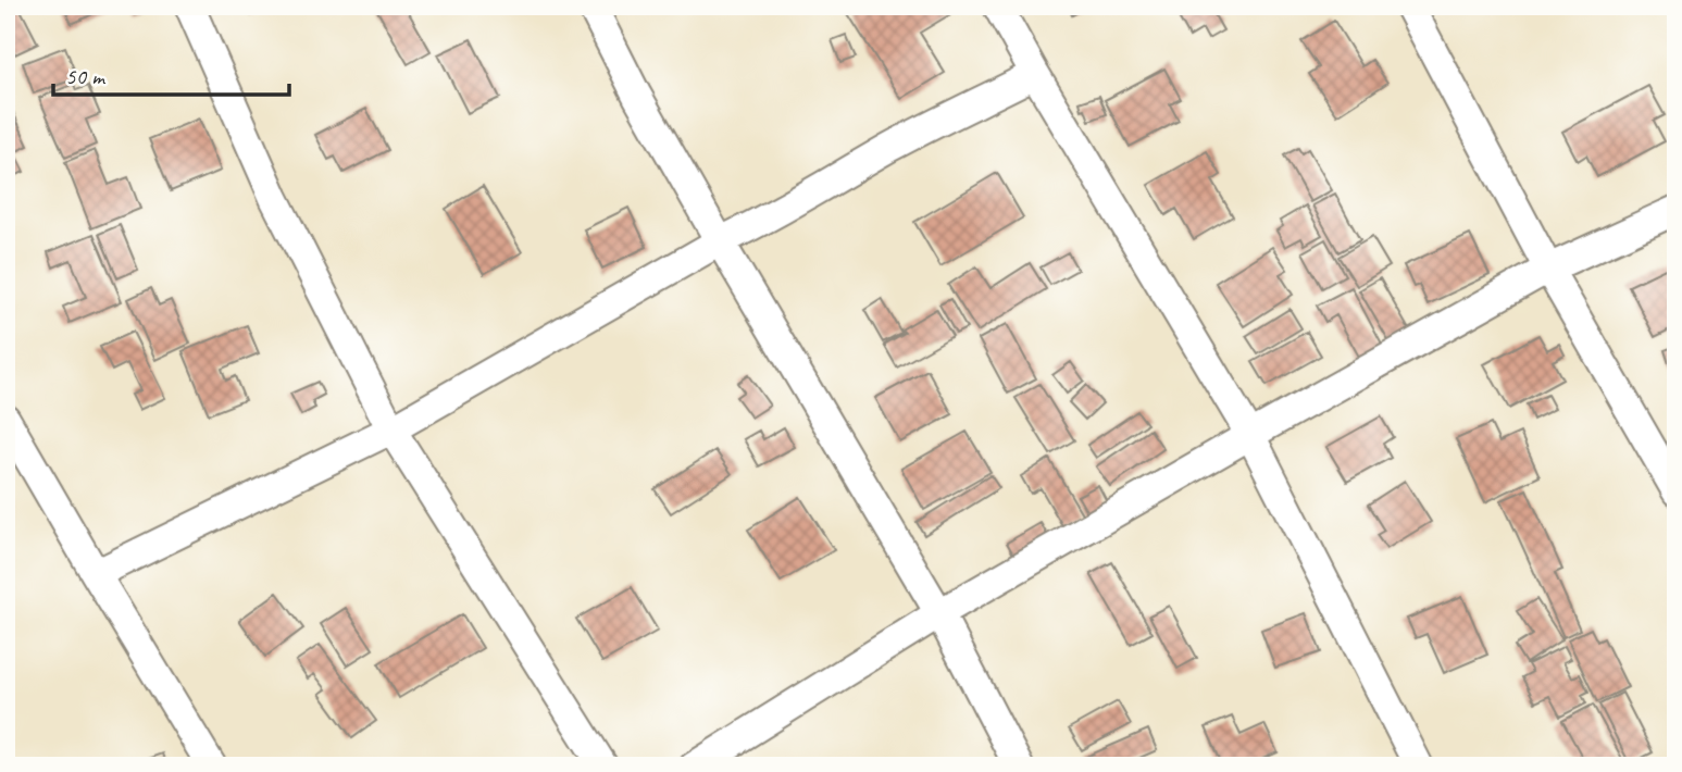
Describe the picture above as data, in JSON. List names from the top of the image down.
{
  "scale_bar": "50 m"
}
